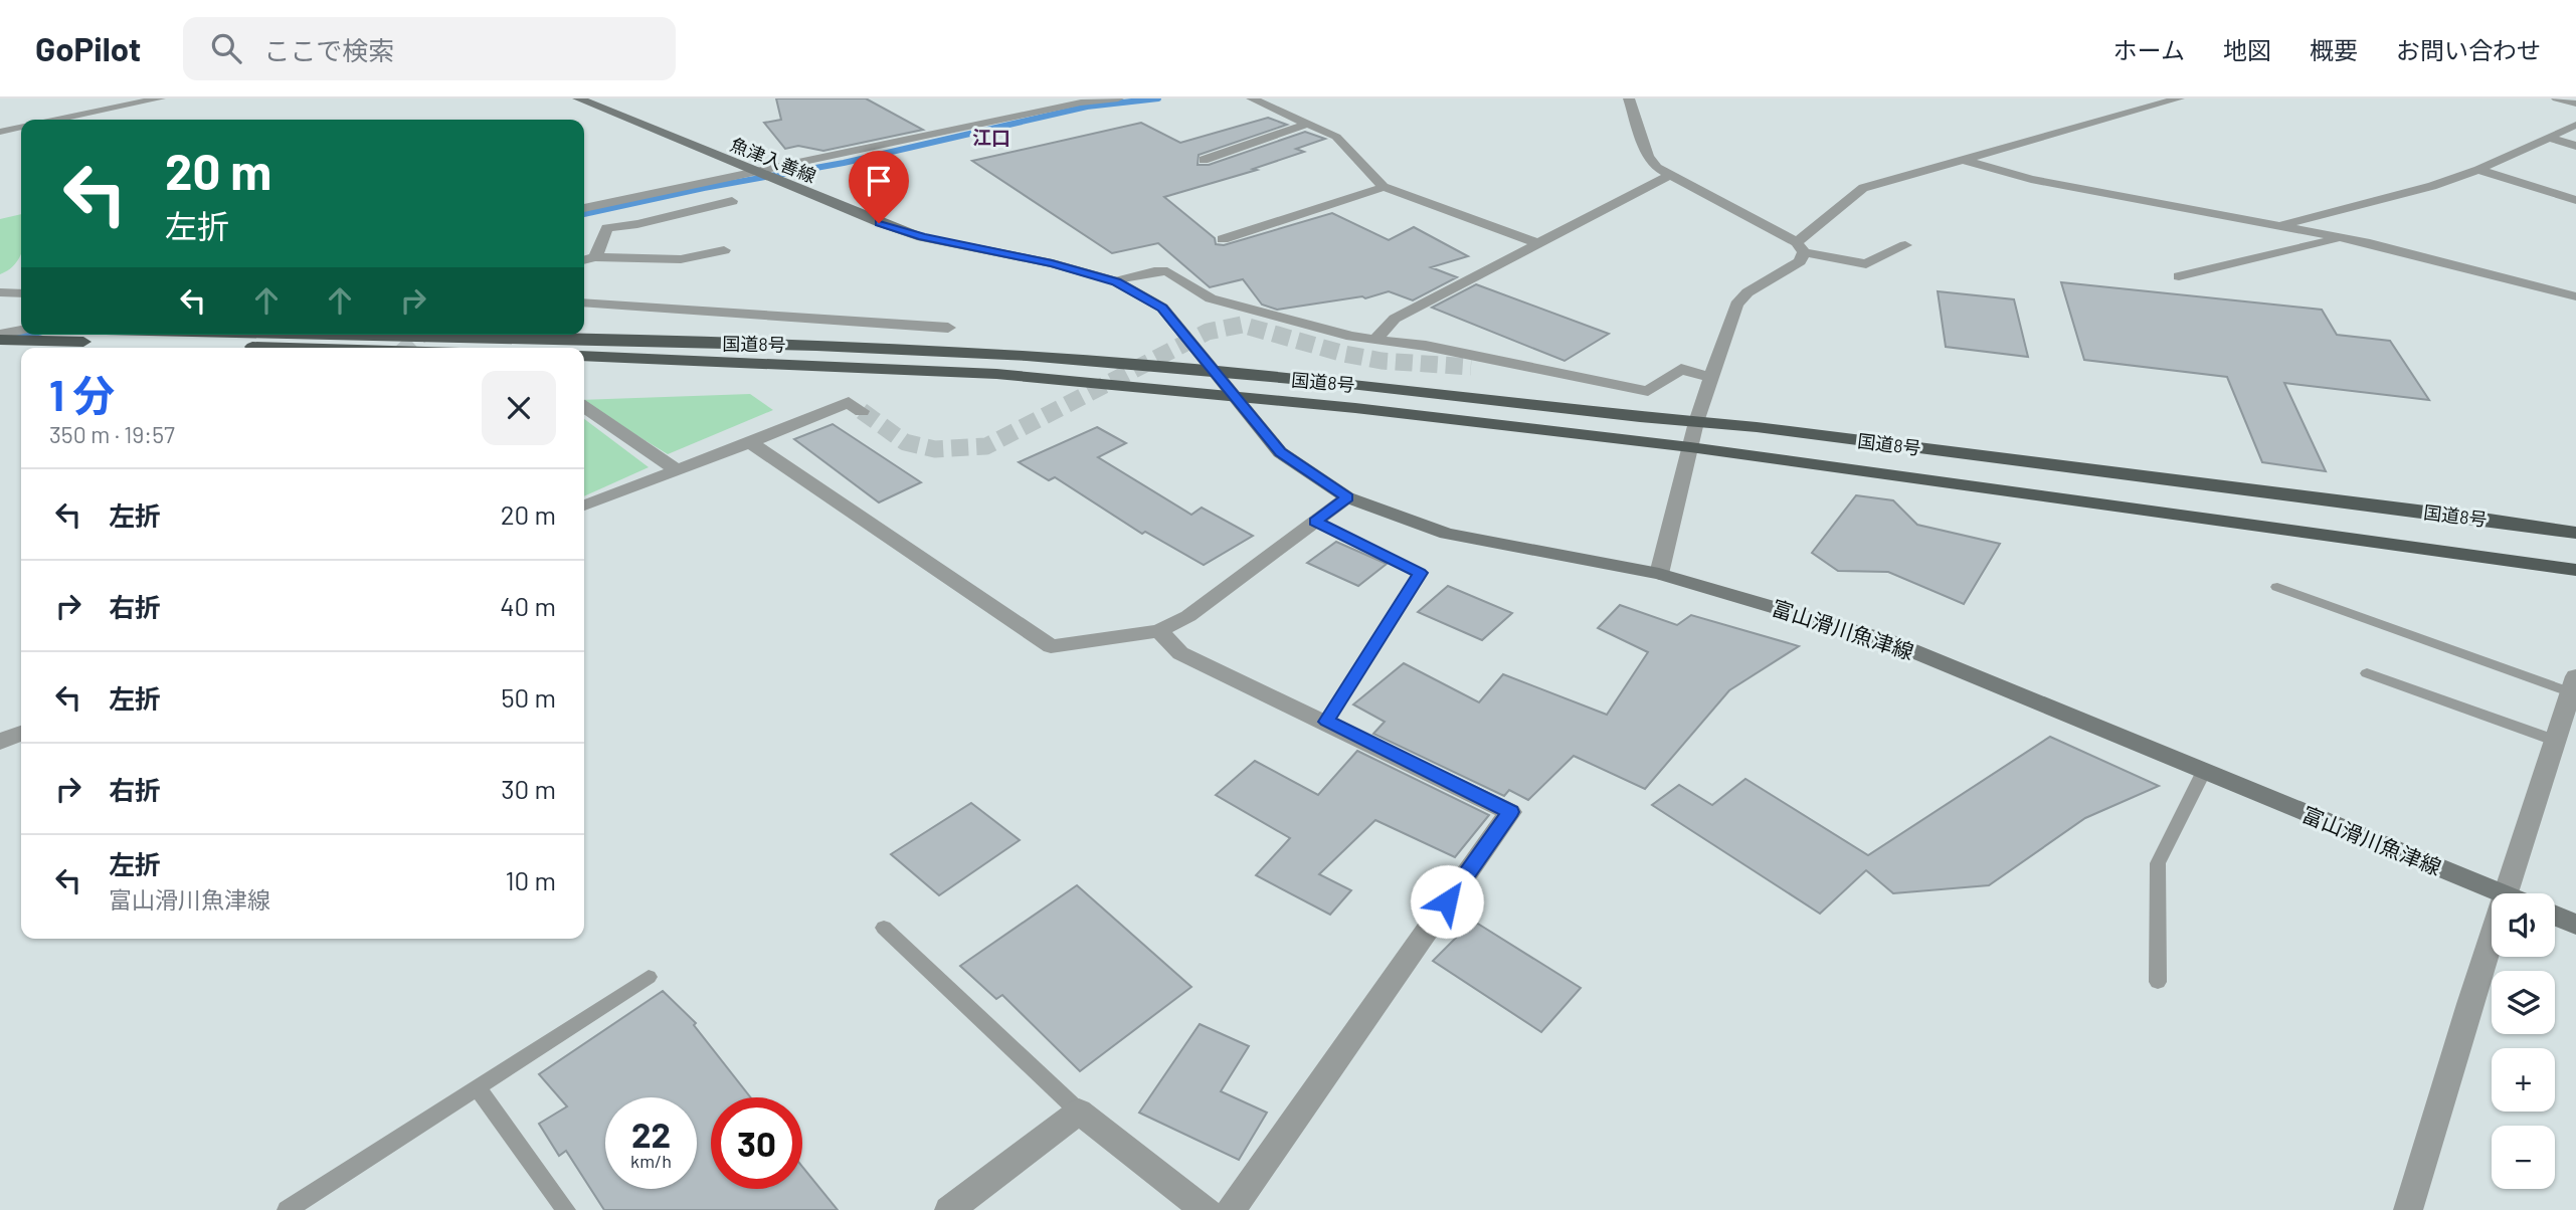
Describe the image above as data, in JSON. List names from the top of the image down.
{
  "streets": {
    "highway": ["国道8号"],
    "main road": ["魚津入善線", "富山滑川魚津線"]
  },
  "crossings": [
    ["魚津入善線", "富山滑川魚津線"],
    ["国道8号", "富山滑川魚津線"]
  ],
  "districts": ["江口"],
  "page": {
    "header": "GoPilot",
    "search": "ここで検索",
    "nav": [
      "ホーム",
      "地図",
      "概要",
      "お問い合わせ"
    ],
    "turn": ["20 m", "左折"],
    "heading": ["1 分", "350 m · 19:57"],
    "list": [
      {
        "name": "左折",
        "value": "20 m"
      },
      {
        "name": "右折",
        "value": "40 m"
      },
      {
        "name": "左折",
        "value": "50 m"
      },
      {
        "name": "右折",
        "value": "30 m"
      },
      {
        "name": "左折",
        "note": "富山滑川魚津線",
        "value": "10 m"
      }
    ],
    "map_buttons": ["+", "−"],
    "speed": "22 km/h",
    "limit": "30"
  }
}
